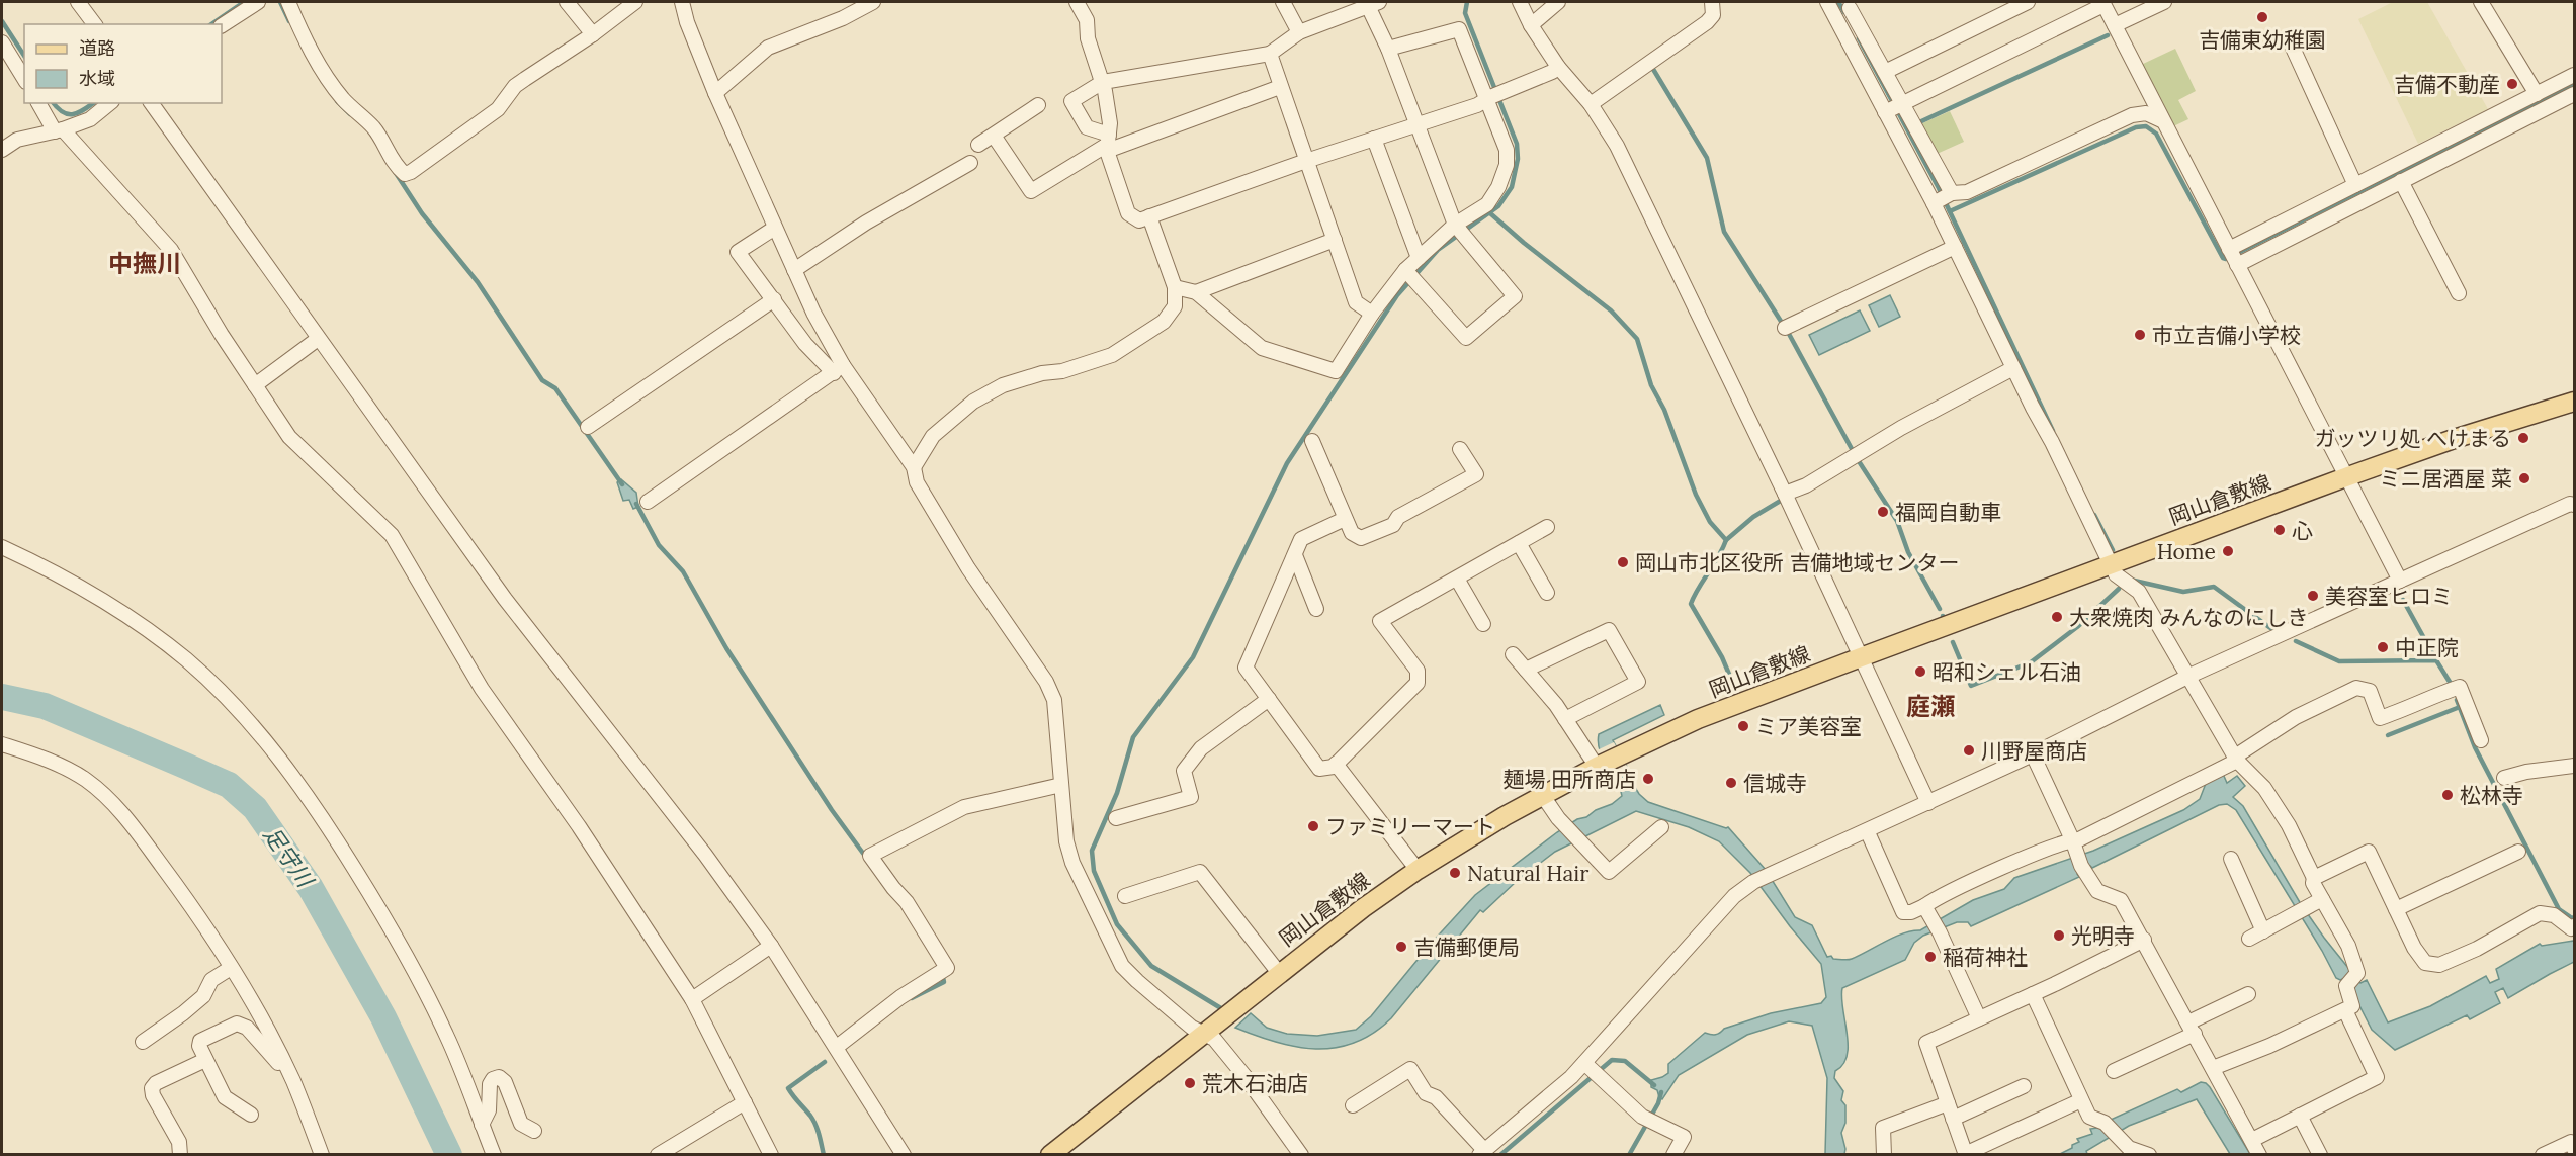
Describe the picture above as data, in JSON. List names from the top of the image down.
{
  "streets": {
    "main road": ["岡山倉敷線"]
  },
  "districts": ["中撫川", "庭瀬"],
  "water": ["足守川"],
  "places": [
    "吉備東幼稚園",
    "吉備不動産",
    "市立吉備小学校",
    "ガッツリ処 へけまる",
    "ミニ居酒屋 菜",
    "福岡自動車",
    "心",
    "Home",
    "岡山市北区役所 吉備地域センター",
    "美容室ヒロミ",
    "大衆焼肉 みんなのにしき",
    "中正院",
    "昭和シェル石油",
    "ミア美容室",
    "川野屋商店",
    "麺場 田所商店",
    "信城寺",
    "松林寺",
    "ファミリーマート",
    "Natural Hair",
    "光明寺",
    "吉備郵便局",
    "稲荷神社",
    "荒木石油店"
  ],
  "legend": ["道路", "水域"]
}
